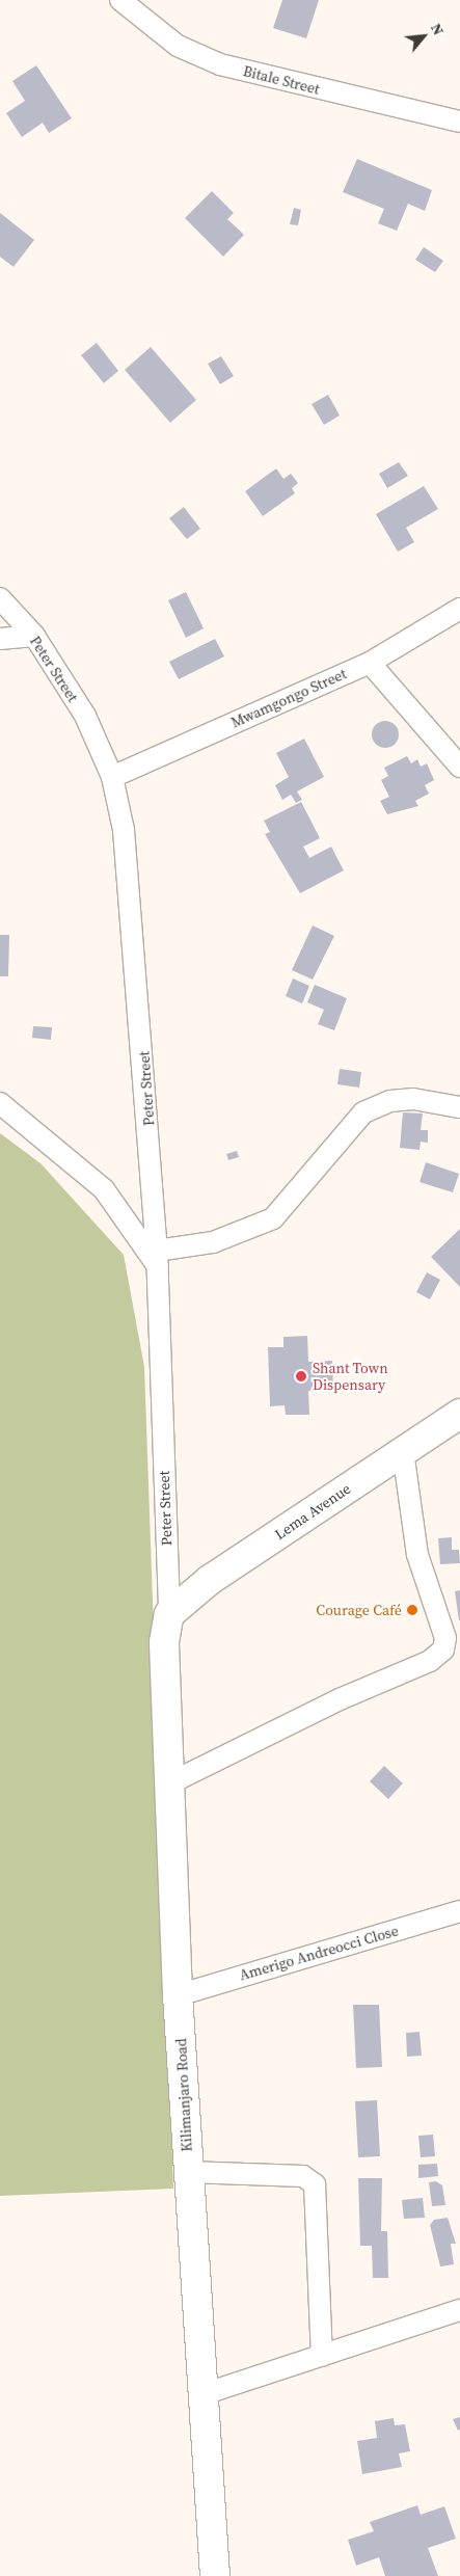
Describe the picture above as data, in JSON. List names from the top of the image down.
{
  "streets": {
    "main road": ["Lema Avenue", "Kilimanjaro Road"],
    "street": [
      "Bitale Street",
      "Peter Street",
      "Mwamgongo Street",
      "Amerigo Andreocci Close"
    ]
  },
  "crossings": [
    ["Peter Street", "Mwamgongo Street"],
    ["Peter Street", "Lema Avenue"],
    ["Peter Street", "Kilimanjaro Road"],
    ["Lema Avenue", "Kilimanjaro Road"],
    ["Amerigo Andreocci Close", "Kilimanjaro Road"]
  ],
  "places": ["Shant Town Dispensary", "Courage Café"],
  "north": "top right"
}
